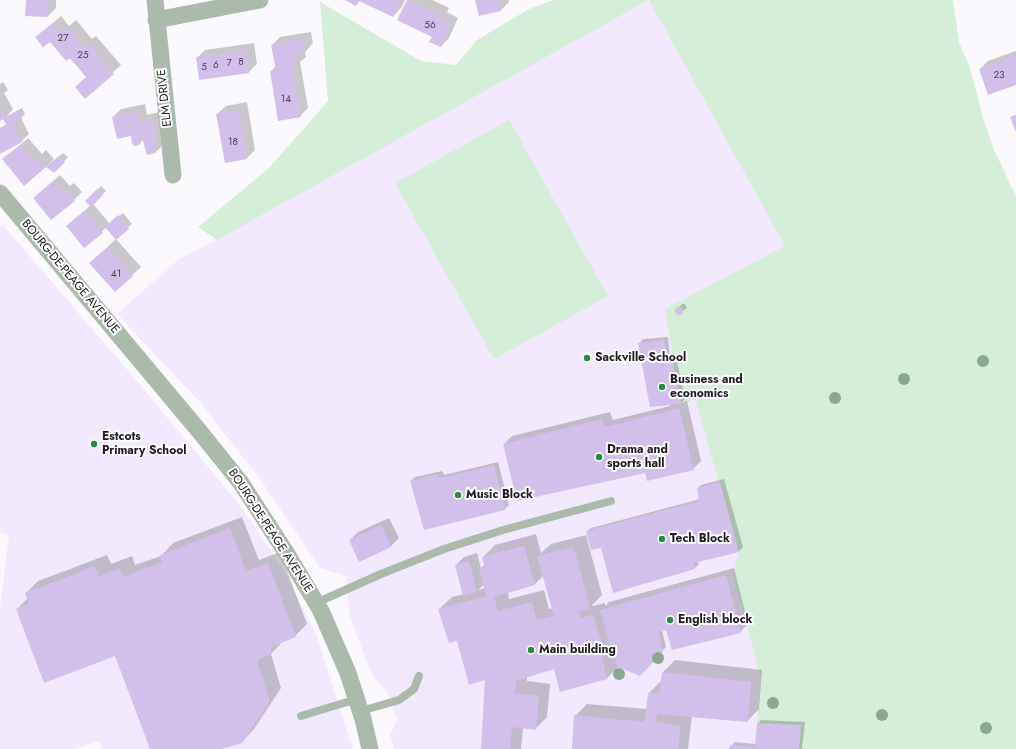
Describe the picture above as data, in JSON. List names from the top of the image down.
{
  "streets": {
    "street": ["ELM DRIVE", "BOURG-DE-PEAGE AVENUE"]
  },
  "places": [
    "Sackville School",
    "Business and economics",
    "Estcots Primary School",
    "Drama and sports hall",
    "Music Block",
    "Tech Block",
    "English block",
    "Main building"
  ],
  "house_numbers": [
    "56",
    "27",
    "25",
    "8",
    "7",
    "6",
    "5",
    "23",
    "14",
    "18",
    "41"
  ]
}
